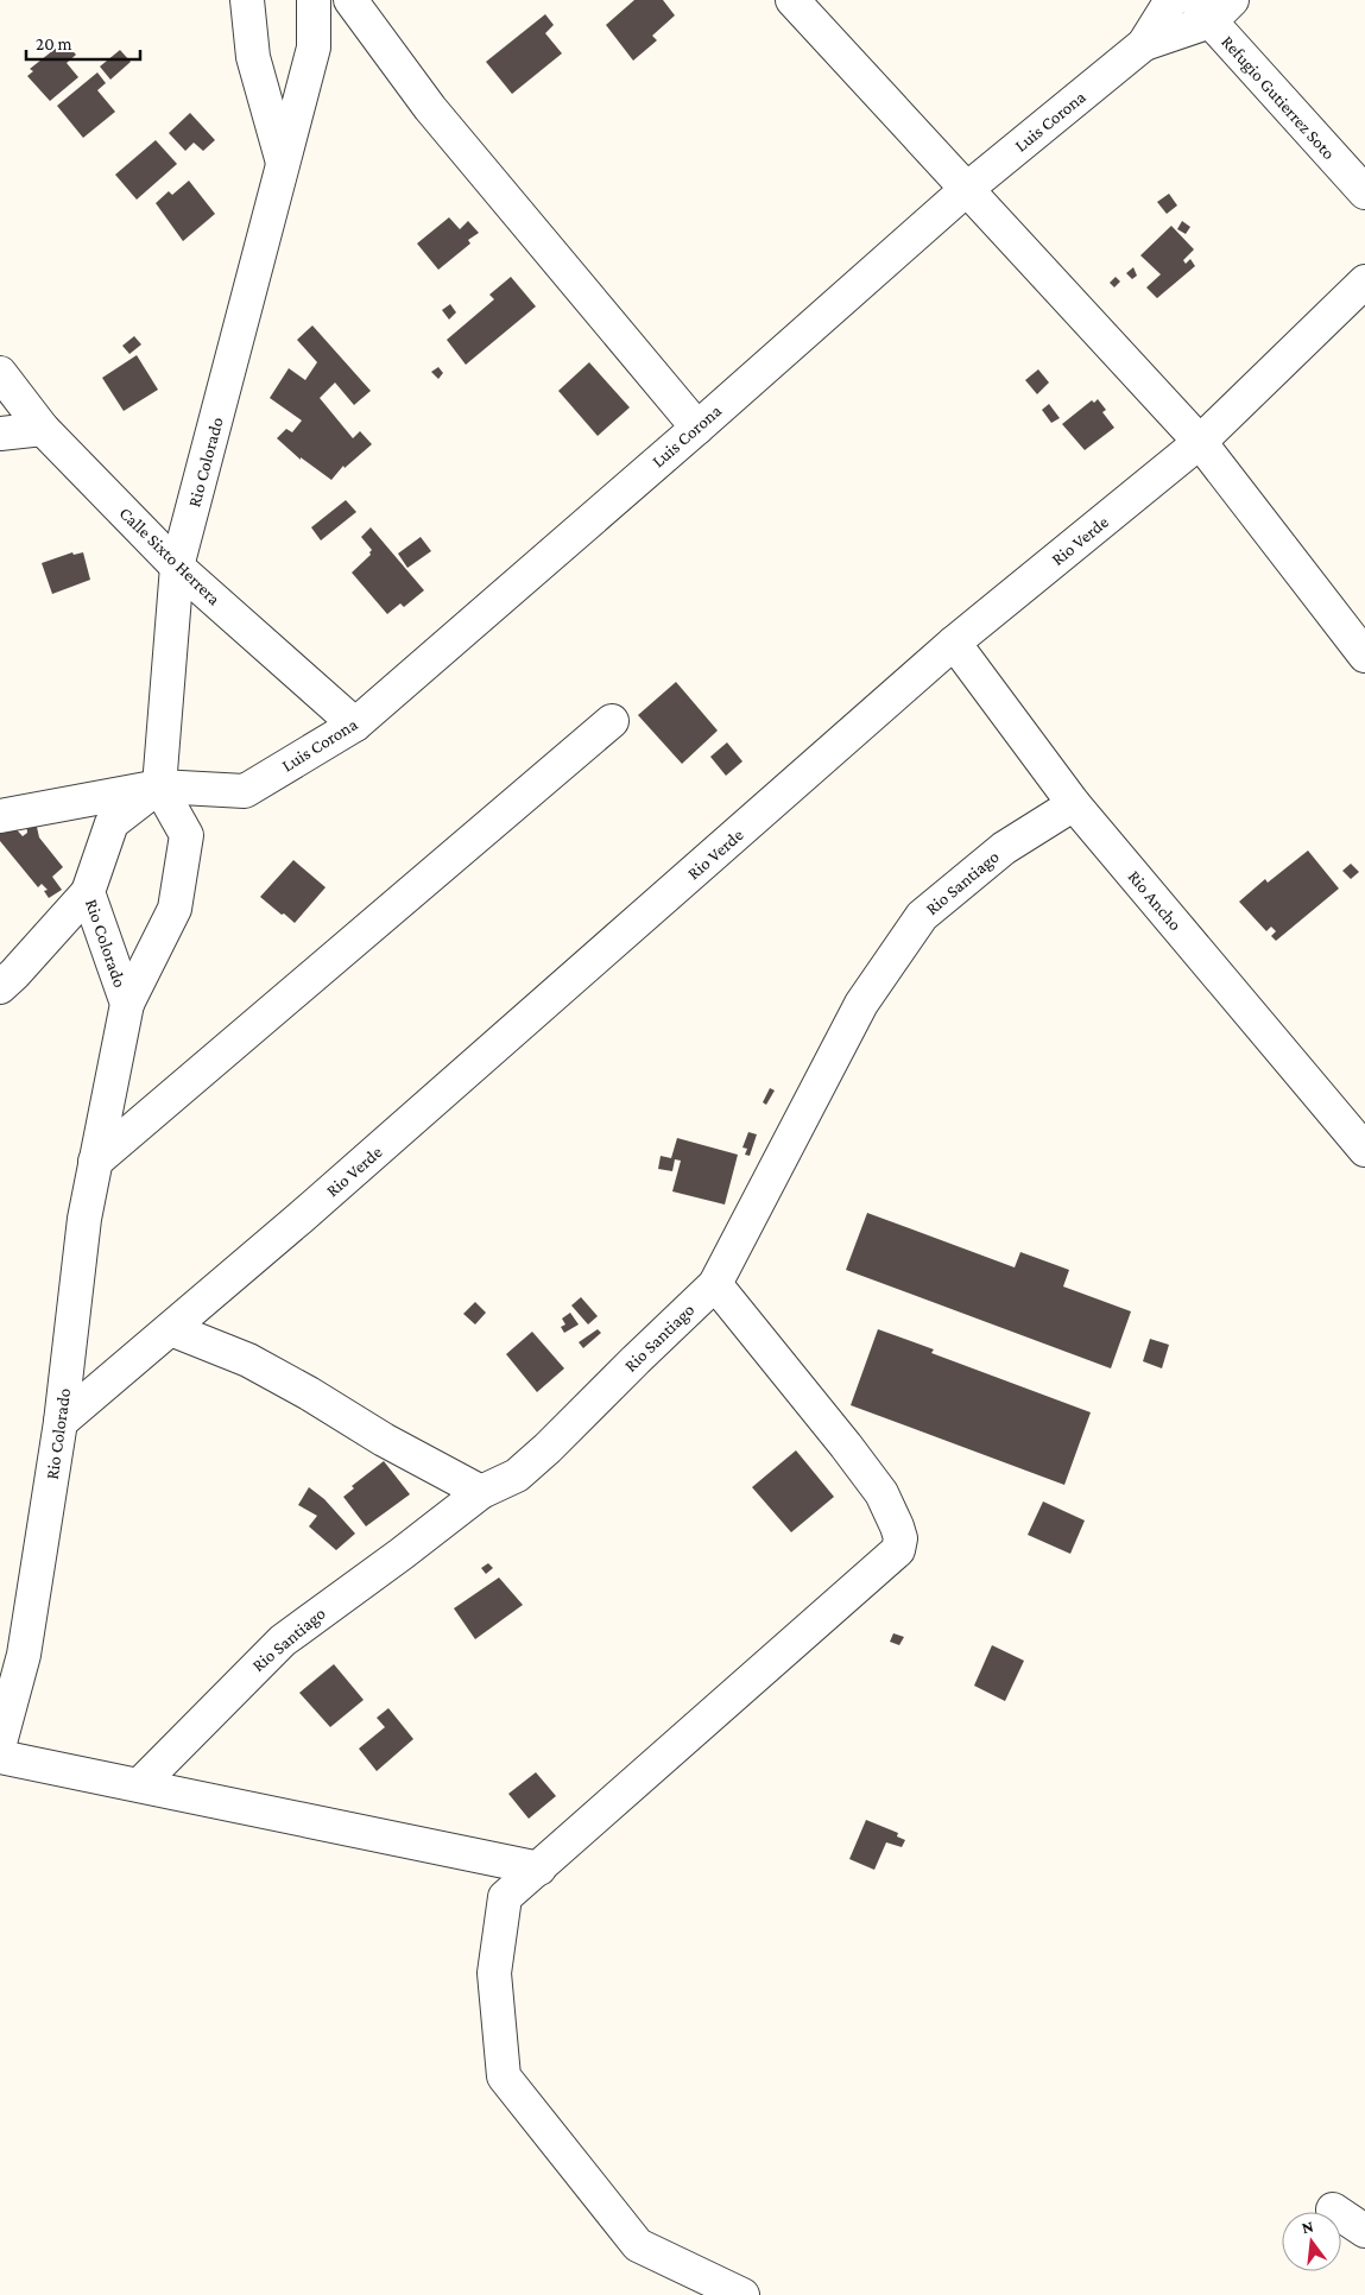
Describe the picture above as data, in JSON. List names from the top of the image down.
{
  "streets": {
    "street": [
      "Refugio Gutierrez Soto",
      "Luis Corona",
      "Rio Colorado",
      "Rio Verde",
      "Calle Sixto Herrera",
      "Rio Santiago",
      "Rio Ancho"
    ]
  },
  "crossings": [
    ["Luis Corona", "Rio Colorado"],
    ["Luis Corona", "Calle Sixto Herrera"],
    ["Rio Colorado", "Rio Verde"],
    ["Rio Colorado", "Calle Sixto Herrera"],
    ["Rio Verde", "Rio Ancho"],
    ["Rio Santiago", "Rio Ancho"]
  ],
  "scale_bar": "20 m",
  "north": "top"
}
